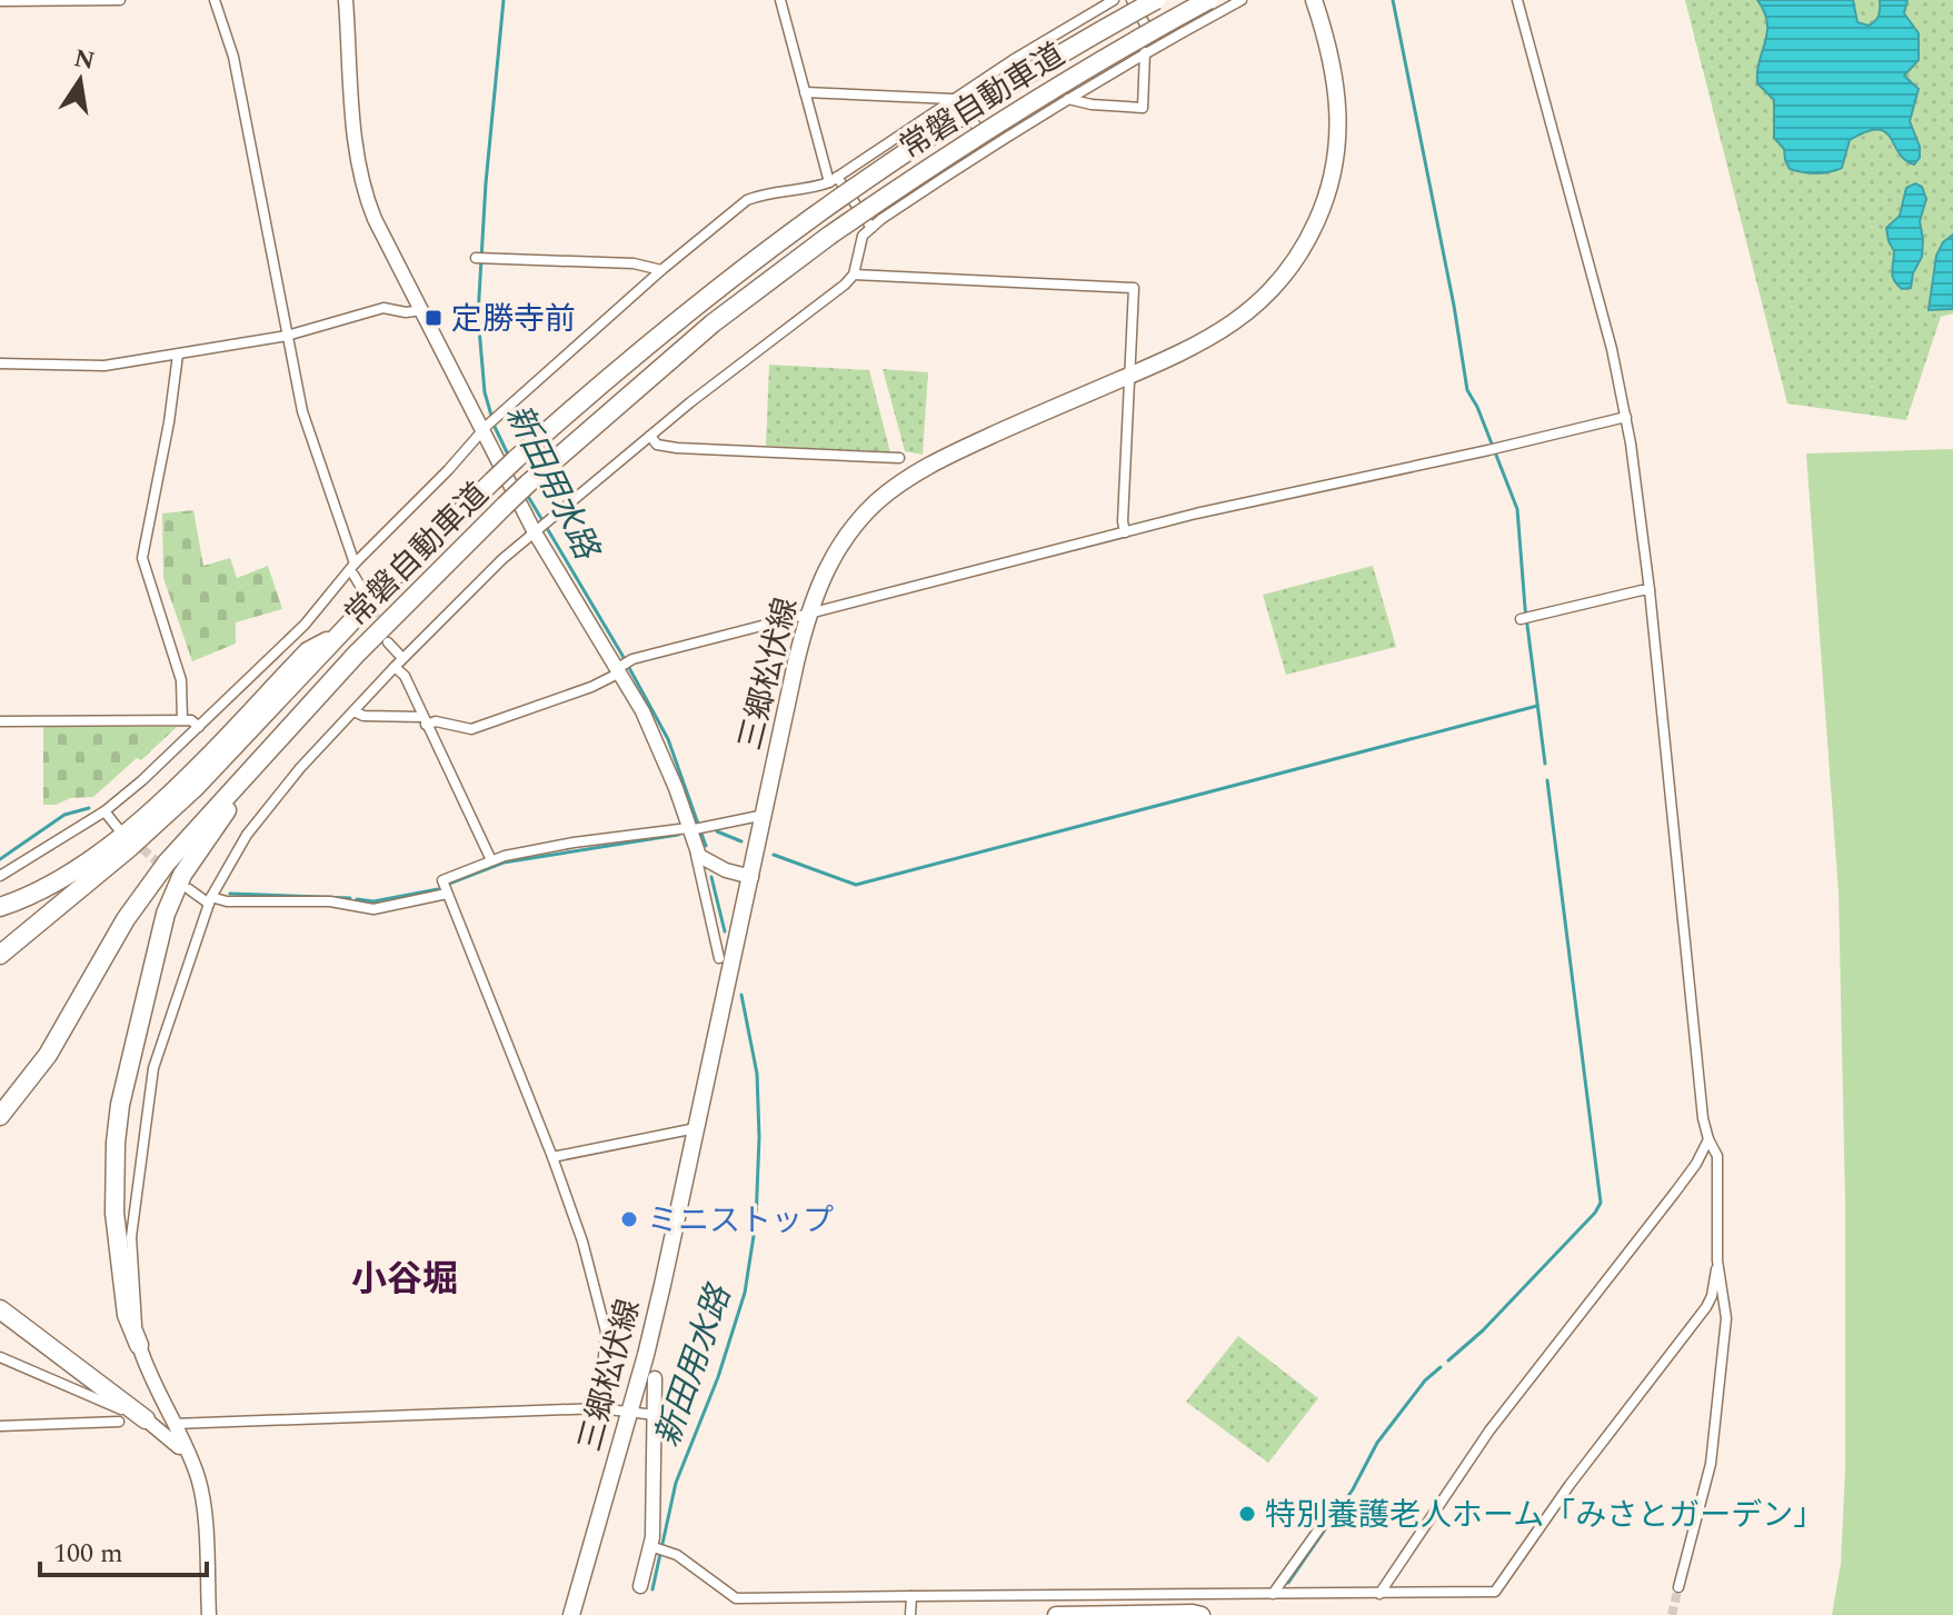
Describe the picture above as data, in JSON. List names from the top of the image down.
{
  "streets": {
    "highway": ["常磐自動車道"],
    "main road": ["三郷松伏線"]
  },
  "districts": ["小谷堀"],
  "water": ["新田用水路"],
  "places": {
    "transit": ["定勝寺前"],
    "other": ["ミニストップ", "特別養護老人ホーム「みさとガーデン」"]
  },
  "scale_bar": "100 m",
  "north": "top"
}
